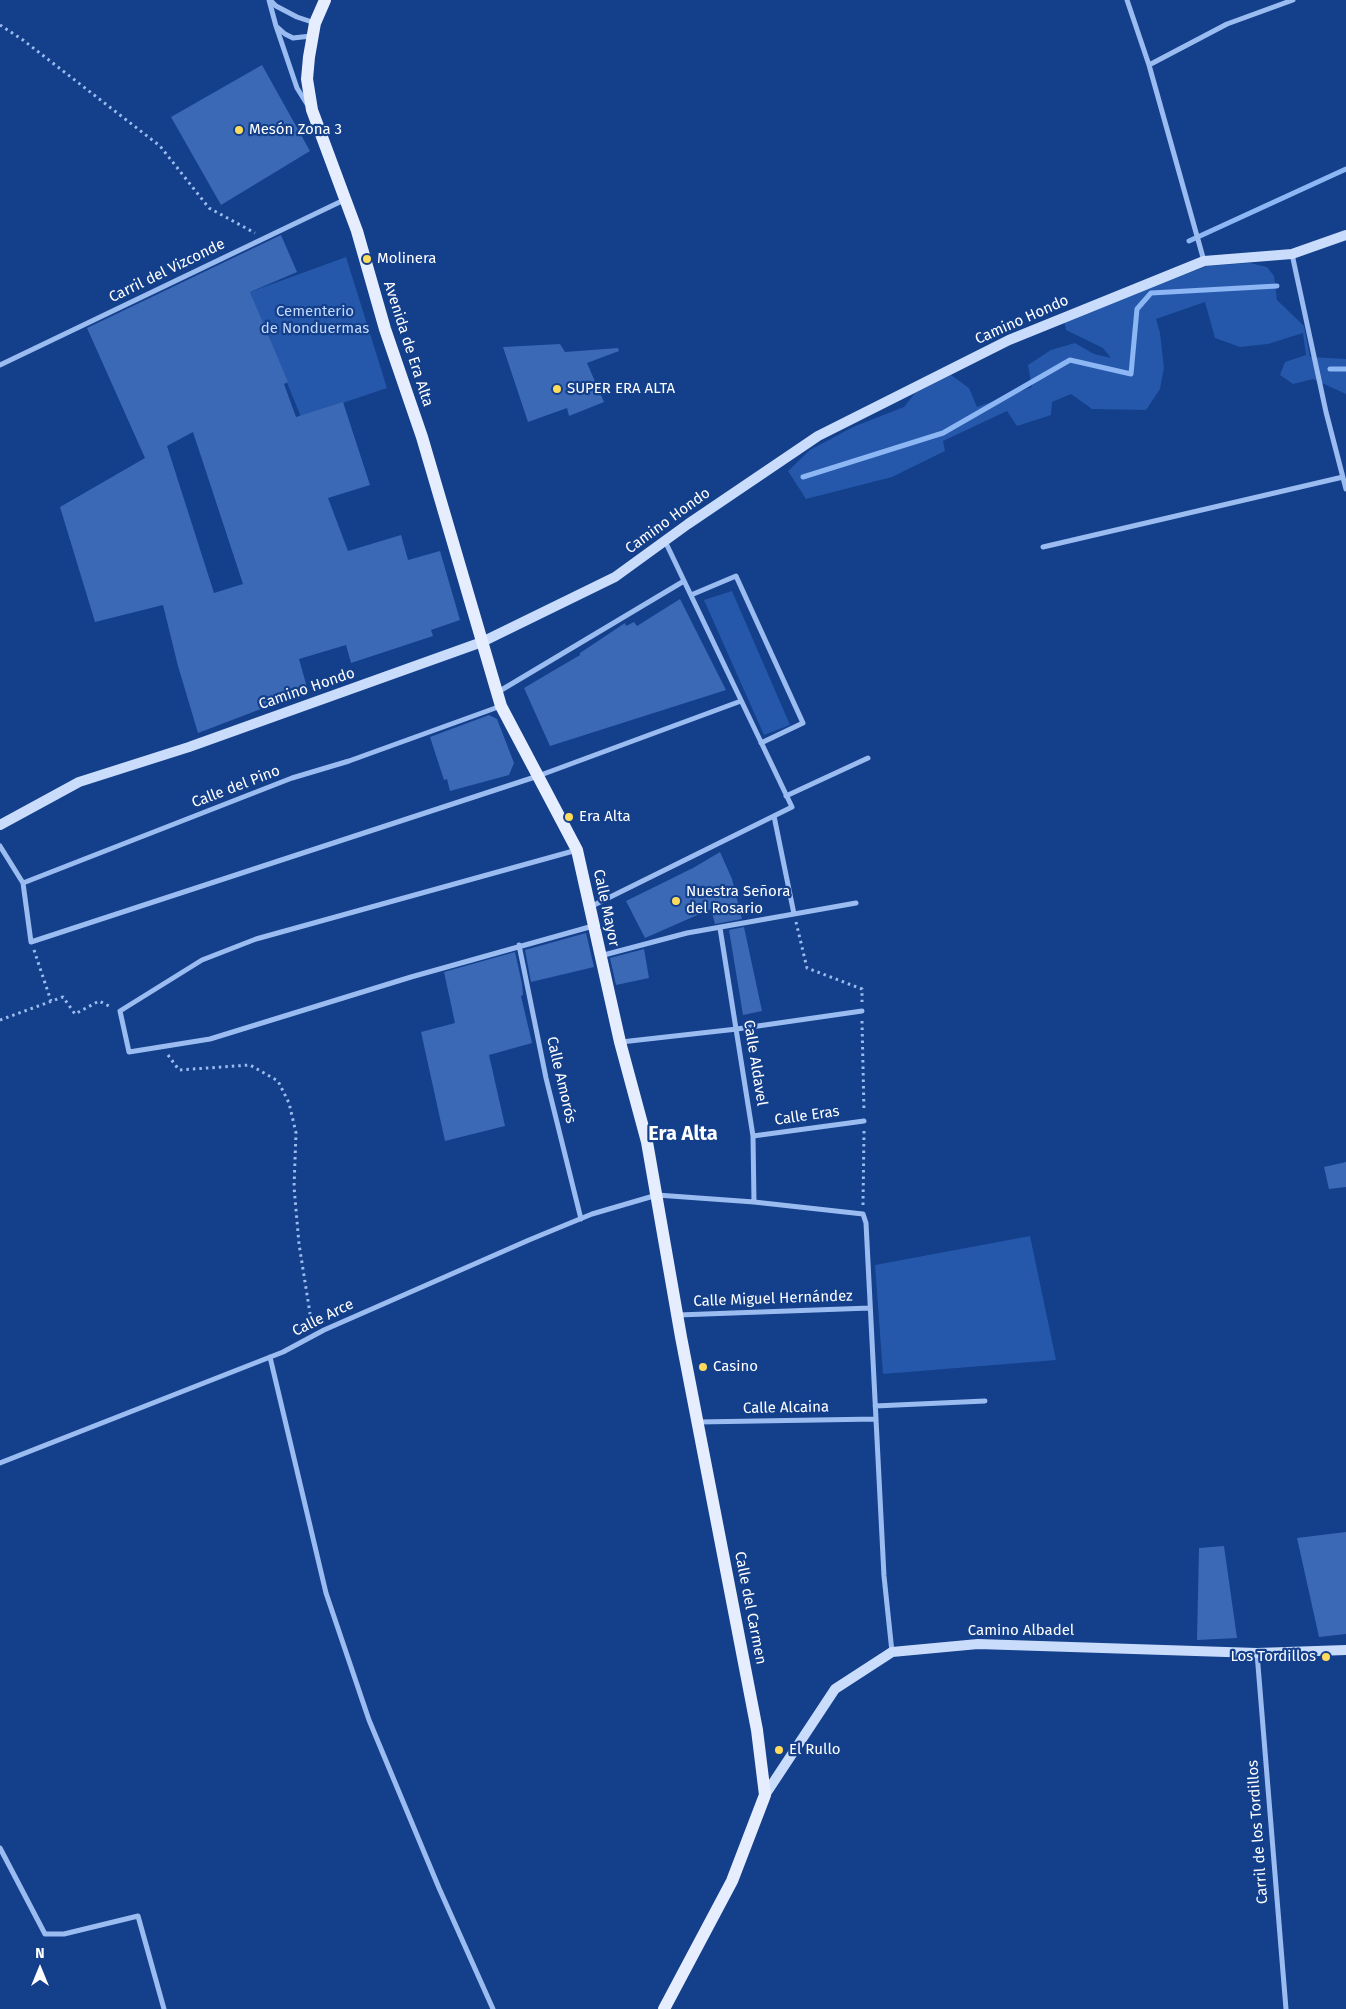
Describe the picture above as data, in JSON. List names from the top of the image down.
{
  "streets": {
    "main road": [
      "Camino Hondo",
      "Avenida de Era Alta",
      "Calle Mayor",
      "Calle del Carmen",
      "Camino Albadel"
    ],
    "street": [
      "Carril del Vizconde",
      "Calle del Pino",
      "Calle Aldavel",
      "Calle Amorós",
      "Calle Eras",
      "Calle Miguel Hernández",
      "Calle Arce",
      "Calle Alcaina",
      "Carril de los Tordillos"
    ]
  },
  "crossings": [
    ["Carril del Vizconde", "Avenida de Era Alta"],
    ["Camino Hondo", "Avenida de Era Alta"],
    ["Camino Hondo", "Calle Mayor"],
    ["Avenida de Era Alta", "Calle Mayor"],
    ["Calle del Pino", "Calle Mayor"],
    ["Calle Mayor", "Calle Arce"],
    ["Calle Mayor", "Calle del Carmen"],
    ["Calle Aldavel", "Calle Eras"],
    ["Calle Amorós", "Calle Arce"],
    ["Calle Miguel Hernández", "Calle del Carmen"],
    ["Calle Arce", "Calle del Carmen"],
    ["Calle Alcaina", "Calle del Carmen"],
    ["Calle del Carmen", "Camino Albadel"],
    ["Camino Albadel", "Carril de los Tordillos"]
  ],
  "districts": ["Era Alta"],
  "parks": ["Cementerio de Nonduermas"],
  "places": [
    "Mesón Zona 3",
    "Molinera",
    "SUPER ERA ALTA",
    "Era Alta",
    "Nuestra Señora del Rosario",
    "Casino",
    "Los Tordillos",
    "El Rullo"
  ],
  "north": "top"
}
